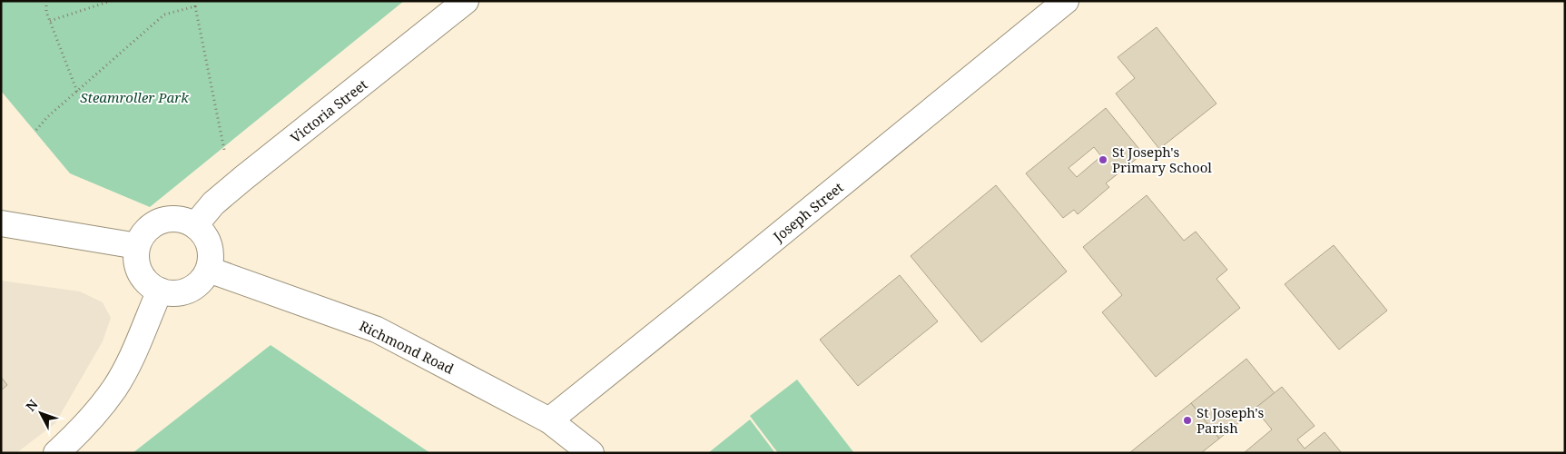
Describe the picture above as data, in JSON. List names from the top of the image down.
{
  "streets": {
    "street": ["Victoria Street", "Joseph Street", "Richmond Road"]
  },
  "crossings": [
    ["Victoria Street", "Richmond Road"],
    ["Joseph Street", "Richmond Road"]
  ],
  "parks": ["Steamroller Park"],
  "places": ["St Joseph's Primary School", "St Joseph's Parish"],
  "north": "top left"
}
